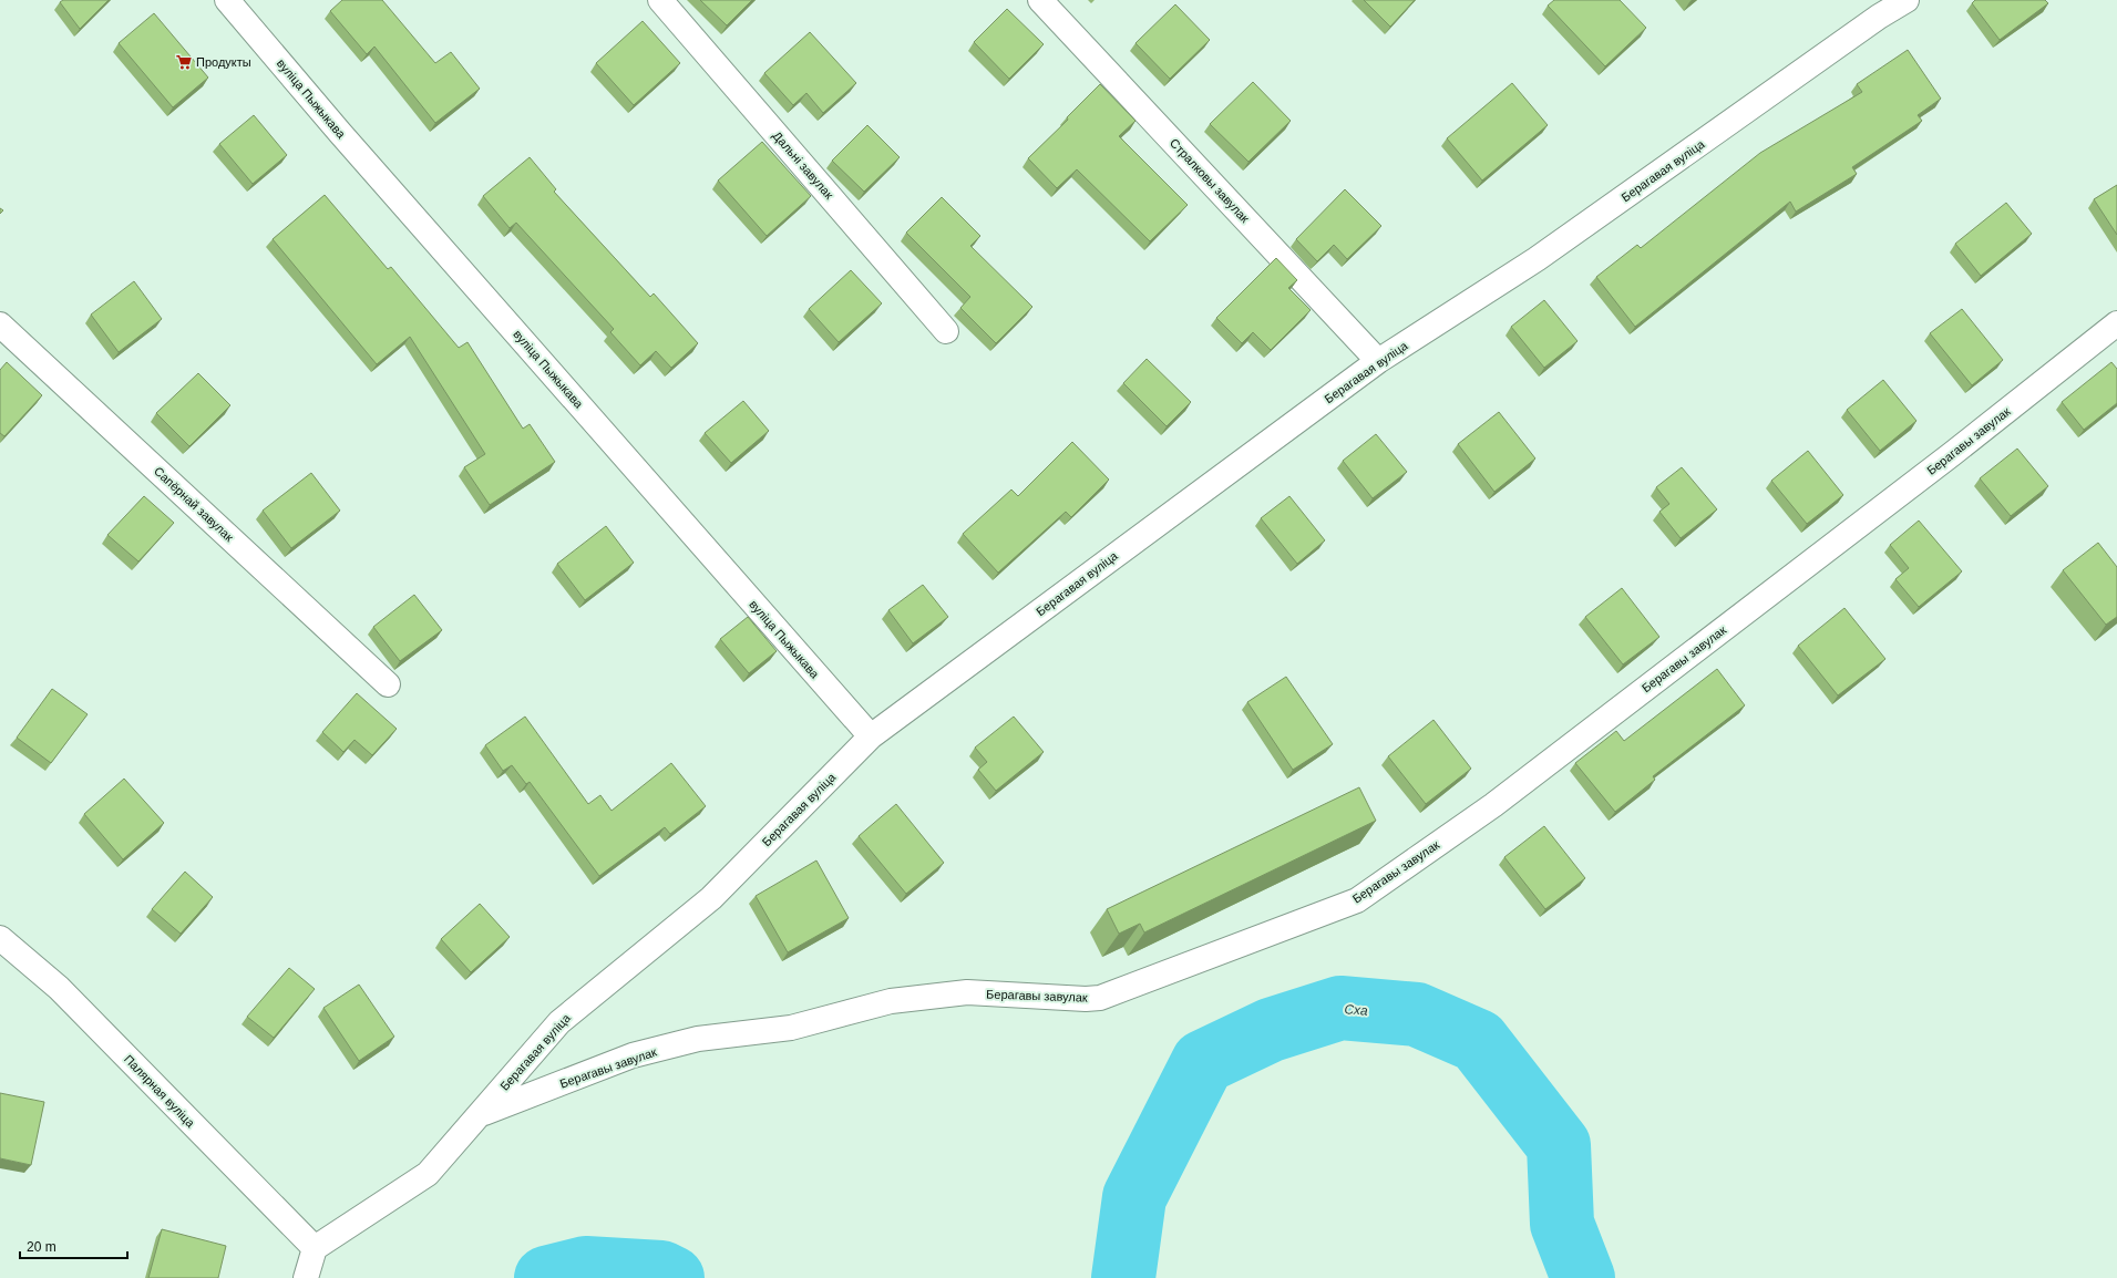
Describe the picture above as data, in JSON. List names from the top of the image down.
{
  "streets": {
    "street": [
      "вуліца Пыжыкава",
      "Дальні завулак",
      "Берагавая вуліца",
      "Стралковы завулак",
      "Берагавы завулак",
      "Сапёрнай завулак",
      "Палярная вуліца"
    ]
  },
  "crossings": [
    ["вуліца Пыжыкава", "Берагавая вуліца"],
    ["Берагавая вуліца", "Стралковы завулак"],
    ["Берагавая вуліца", "Берагавы завулак"],
    ["Берагавая вуліца", "Палярная вуліца"]
  ],
  "water": ["Сха"],
  "places": {
    "supermarket": ["Продукты"]
  },
  "scale_bar": "20 m"
}
